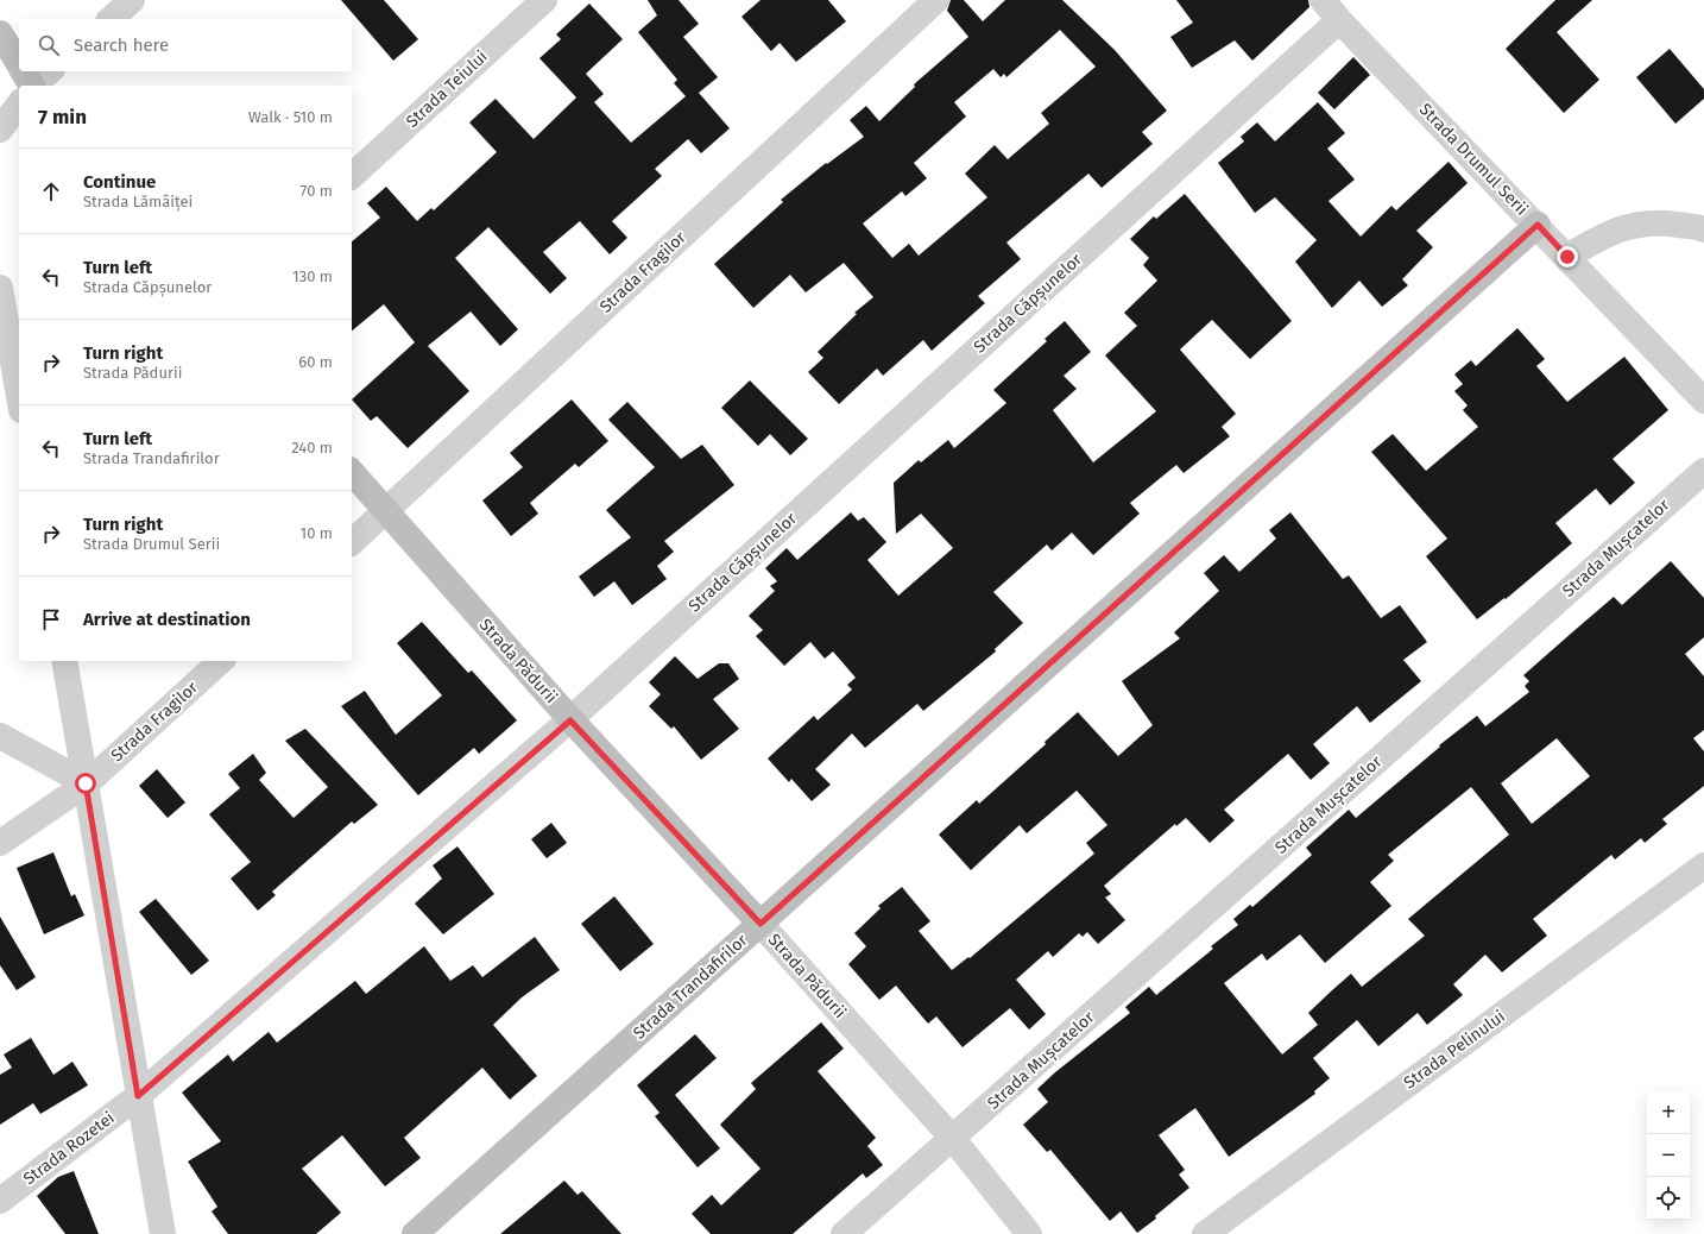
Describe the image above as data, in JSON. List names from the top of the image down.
{
  "streets": {
    "street": [
      "Strada Teiului",
      "Strada Drumul Serii",
      "Strada Fragilor",
      "Strada Căpșunelor",
      "Strada Mușcatelor",
      "Strada Pădurii",
      "Strada Trandafirilor",
      "Strada Pelinului",
      "Strada Rozetei"
    ]
  },
  "crossings": [
    ["Strada Drumul Serii", "Strada Căpșunelor"],
    ["Strada Drumul Serii", "Strada Trandafirilor"],
    ["Strada Fragilor", "Strada Pădurii"],
    ["Strada Căpșunelor", "Strada Pădurii"],
    ["Strada Căpșunelor", "Strada Rozetei"],
    ["Strada Mușcatelor", "Strada Pădurii"],
    ["Strada Pădurii", "Strada Trandafirilor"]
  ],
  "page": {
    "search": "Search here",
    "heading": ["7 min", "Walk · 510 m"],
    "list": [
      ["Continue", "Strada Lămâiței", "70 m"],
      ["Turn left", "Strada Căpșunelor", "130 m"],
      ["Turn right", "Strada Pădurii", "60 m"],
      ["Turn left", "Strada Trandafirilor", "240 m"],
      ["Turn right", "Strada Drumul Serii", "10 m"],
      "Arrive at destination"
    ],
    "map_buttons": ["+", "−"]
  }
}
